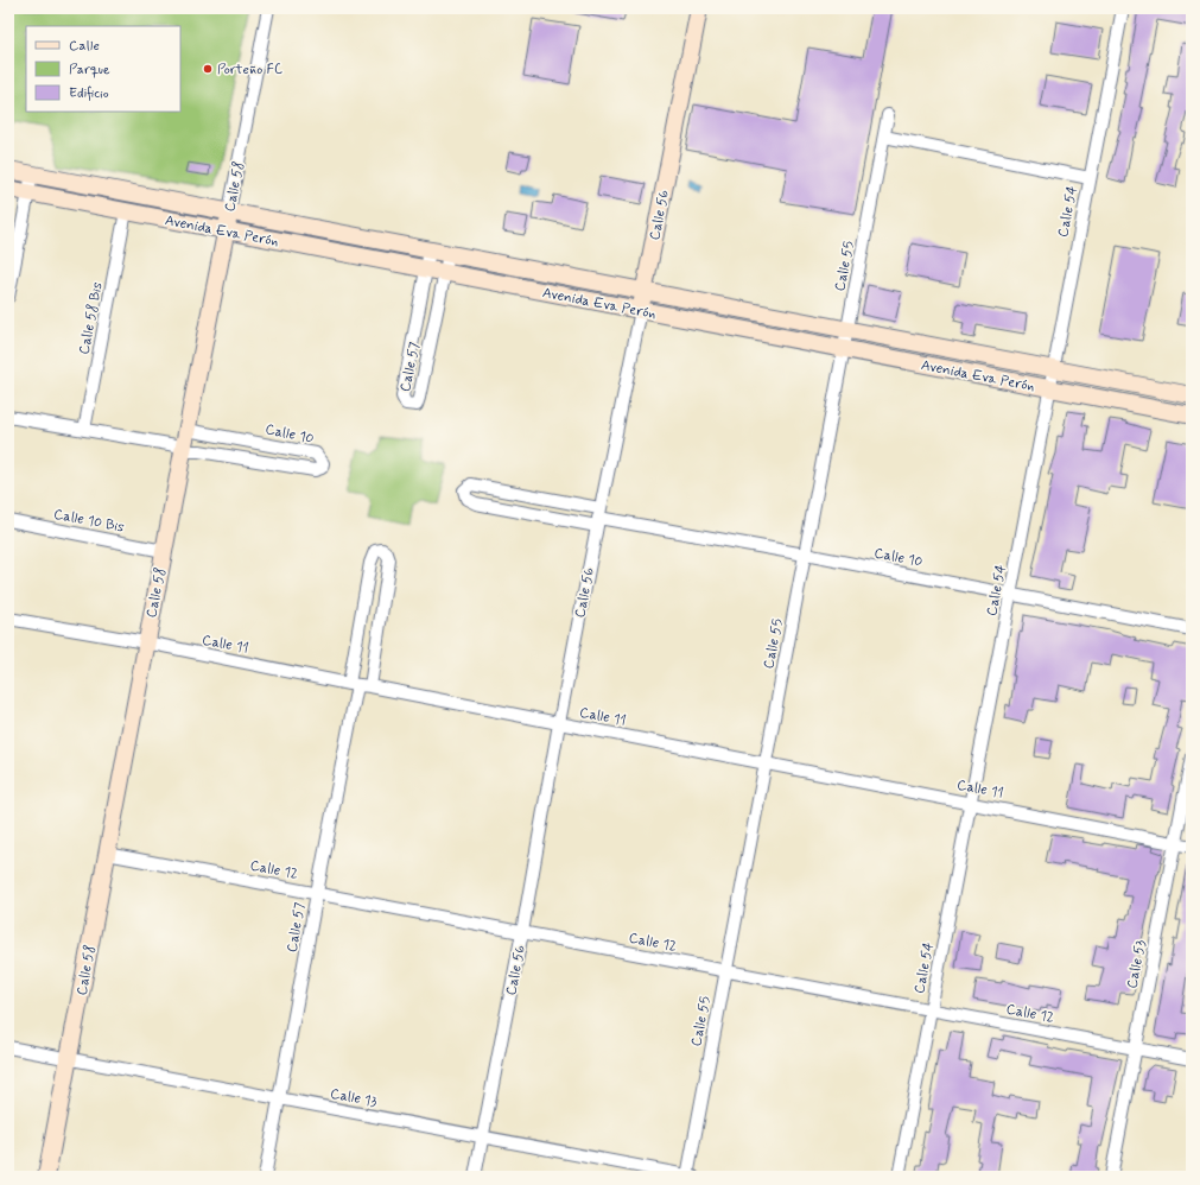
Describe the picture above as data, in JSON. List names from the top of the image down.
{
  "streets": {
    "main road": ["Calle 58", "Calle 56", "Avenida Eva Perón"],
    "street": [
      "Calle 54",
      "Calle 55",
      "Calle 58 Bis",
      "Calle 57",
      "Calle 10",
      "Calle 10 Bis",
      "Calle 11",
      "Calle 12",
      "Calle 53",
      "Calle 13"
    ]
  },
  "crossings": [
    ["Calle 58", "Avenida Eva Perón"],
    ["Calle 58", "Calle 10"],
    ["Calle 58", "Calle 10 Bis"],
    ["Calle 58", "Calle 11"],
    ["Calle 58", "Calle 12"],
    ["Calle 58", "Calle 13"],
    ["Calle 54", "Avenida Eva Perón"],
    ["Calle 54", "Calle 10"],
    ["Calle 54", "Calle 11"],
    ["Calle 54", "Calle 12"],
    ["Calle 56", "Avenida Eva Perón"],
    ["Calle 56", "Calle 10"],
    ["Calle 56", "Calle 11"],
    ["Calle 56", "Calle 12"],
    ["Calle 56", "Calle 13"],
    ["Avenida Eva Perón", "Calle 55"],
    ["Avenida Eva Perón", "Calle 58 Bis"],
    ["Avenida Eva Perón", "Calle 57"],
    ["Calle 55", "Calle 10"],
    ["Calle 55", "Calle 11"],
    ["Calle 55", "Calle 12"],
    ["Calle 55", "Calle 13"],
    ["Calle 58 Bis", "Calle 10"],
    ["Calle 57", "Calle 11"],
    ["Calle 57", "Calle 12"],
    ["Calle 57", "Calle 13"],
    ["Calle 11", "Calle 53"],
    ["Calle 12", "Calle 53"]
  ],
  "places": ["Porteño FC"],
  "legend": ["Calle", "Parque", "Edificio"]
}
